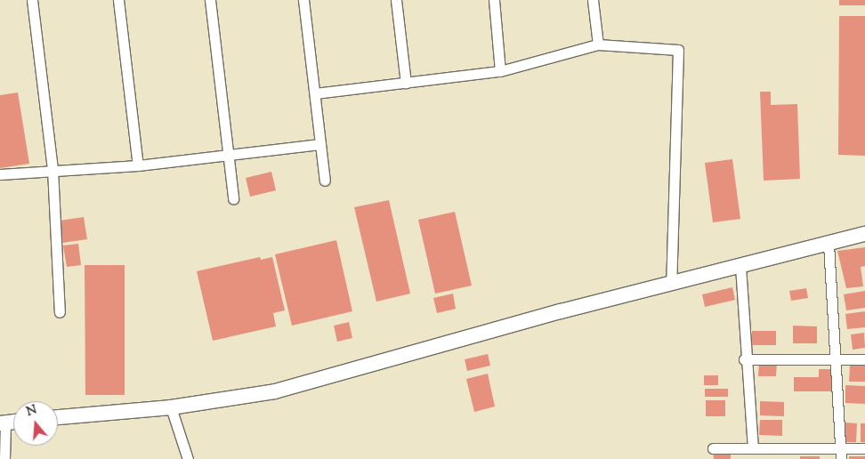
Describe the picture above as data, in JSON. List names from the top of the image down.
{
  "north": "top"
}
